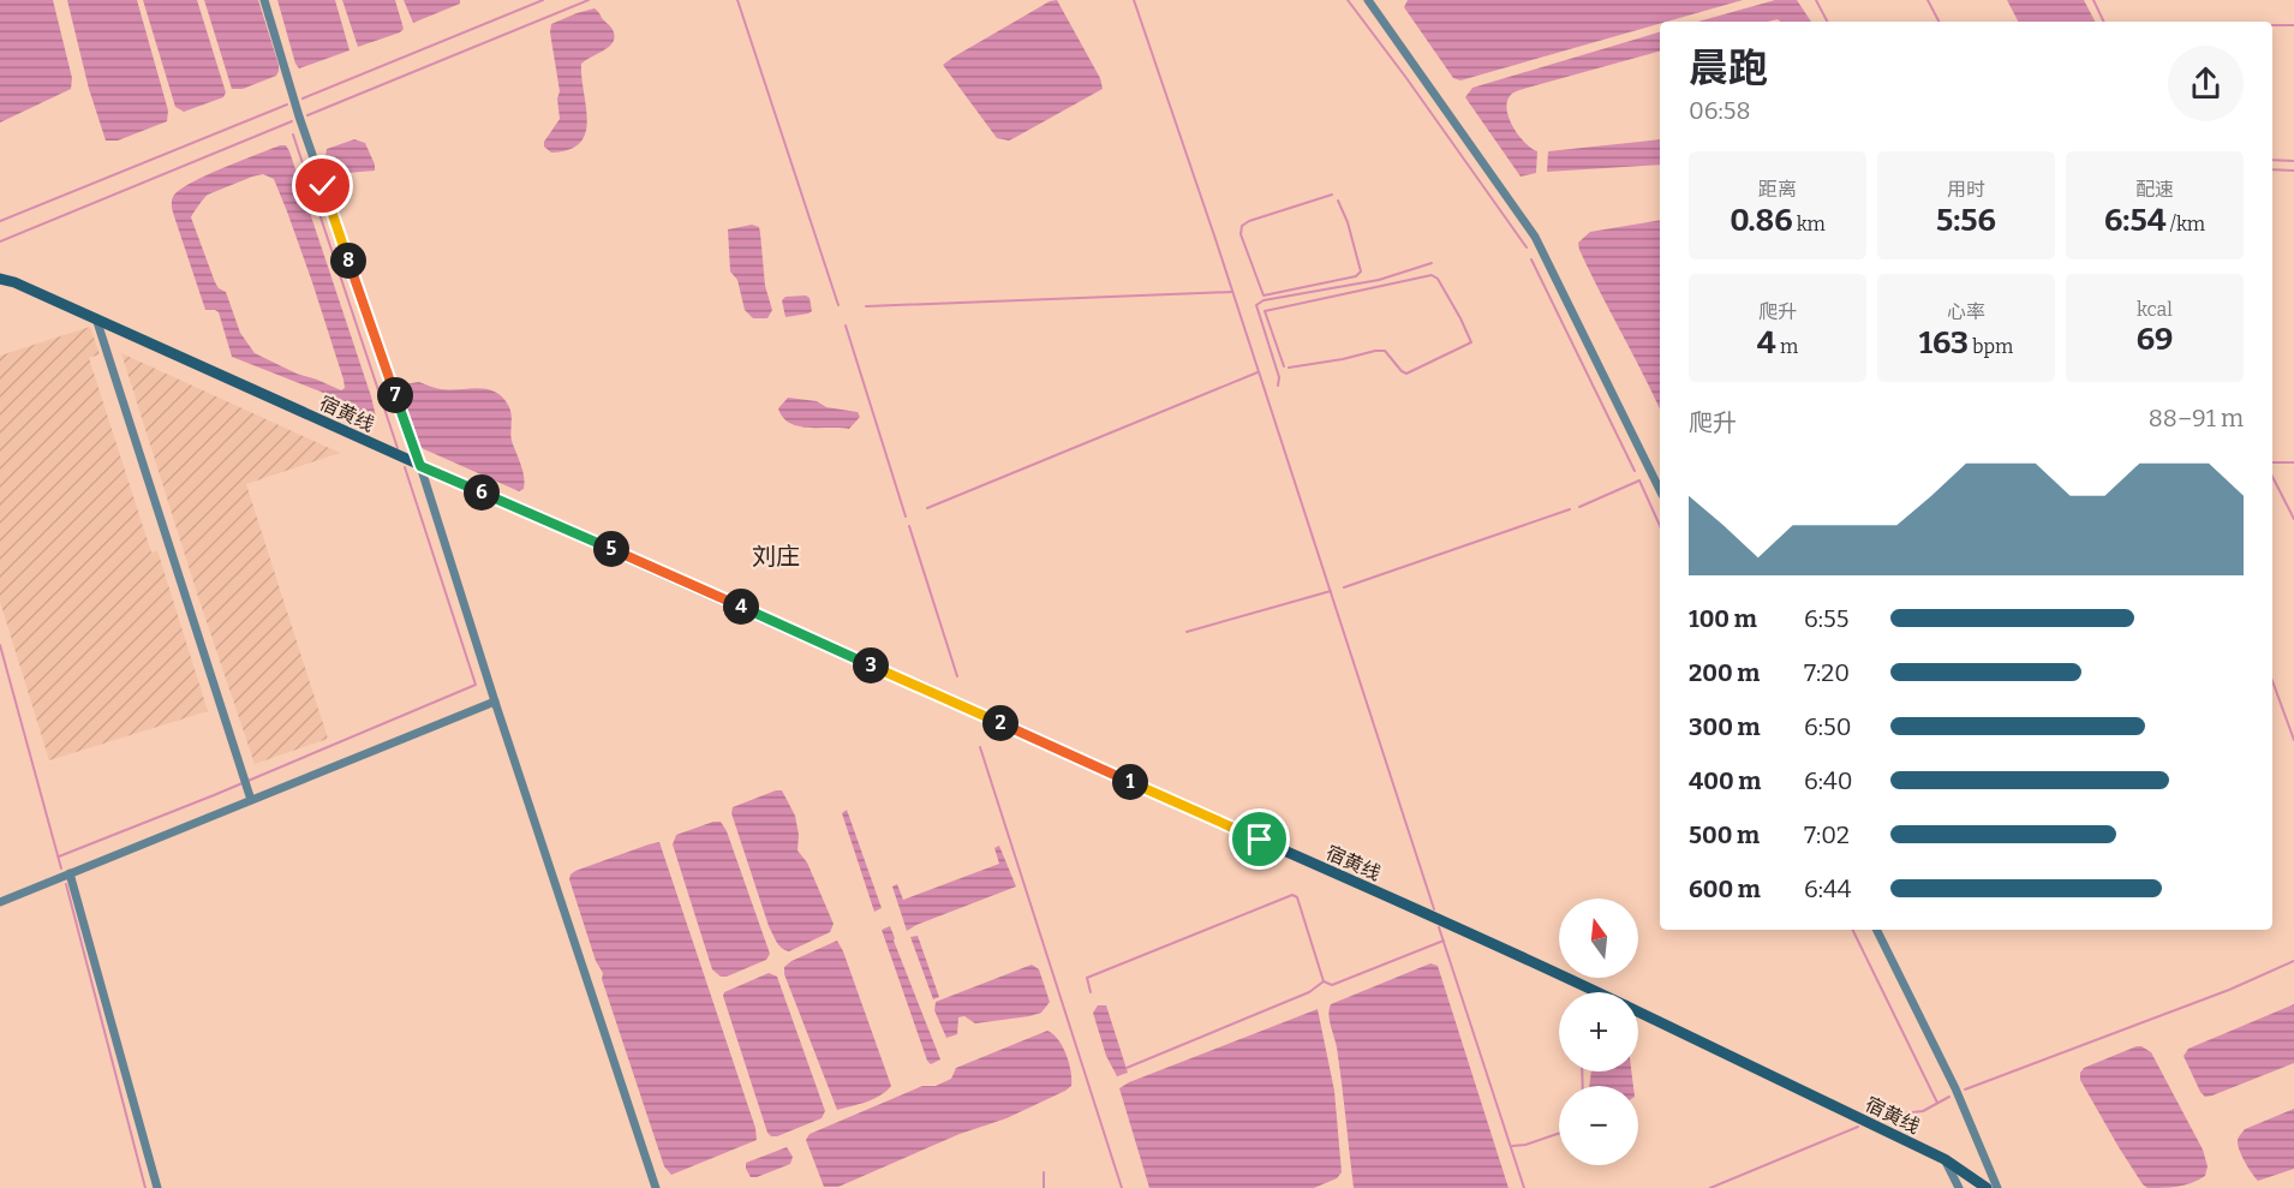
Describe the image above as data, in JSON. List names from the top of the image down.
{
  "streets": {
    "main road": ["宿黄线"]
  },
  "districts": ["刘庄"],
  "north": "top",
  "page": {
    "heading": ["晨跑", "06:58"],
    "stats": [
      ["距离", "0.86 km"],
      ["用时", "5:56"],
      ["配速", "6:54 /km"],
      ["爬升", "4 m"],
      ["心率", "163 bpm"],
      ["kcal", "69"]
    ],
    "pins": [
      "8",
      "7",
      "6",
      "5",
      "4",
      "3",
      "2",
      "1"
    ],
    "chart": ["爬升", "88–91 m"],
    "list": [
      {
        "name": "100 m",
        "note": "6:55"
      },
      {
        "name": "200 m",
        "note": "7:20"
      },
      {
        "name": "300 m",
        "note": "6:50"
      },
      {
        "name": "400 m",
        "note": "6:40"
      },
      {
        "name": "500 m",
        "note": "7:02"
      },
      {
        "name": "600 m",
        "note": "6:44"
      }
    ],
    "map_buttons": ["+", "−"]
  }
}
